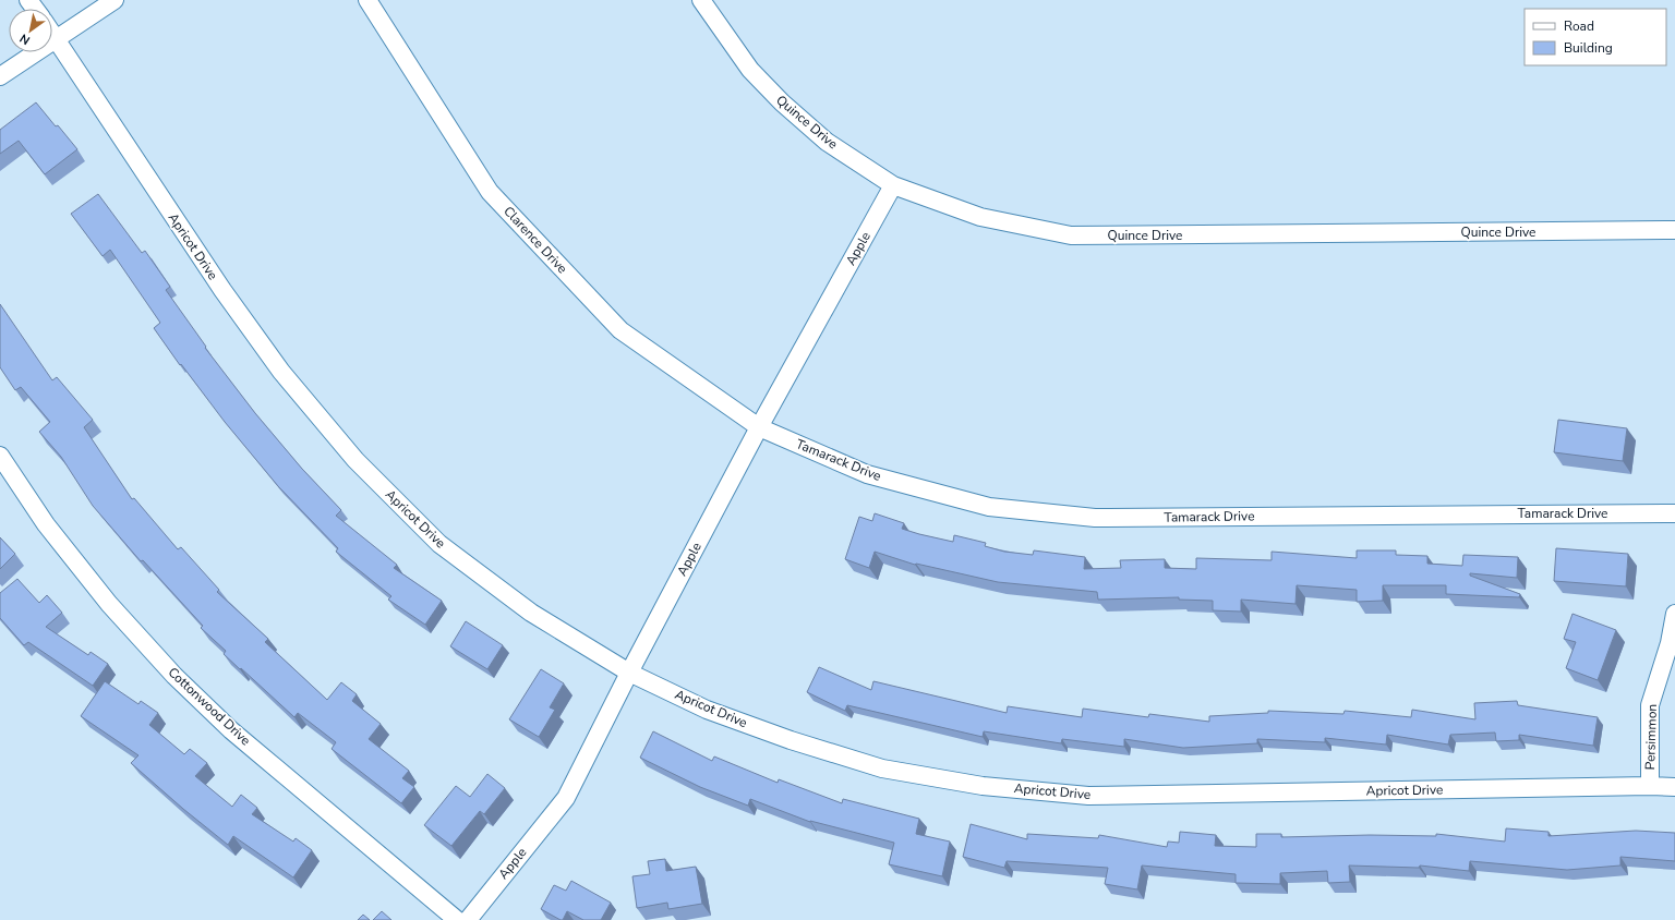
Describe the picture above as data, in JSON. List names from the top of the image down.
{
  "streets": {
    "street": [
      "Quince Drive",
      "Clarence Drive",
      "Apricot Drive",
      "Apple",
      "Tamarack Drive",
      "Cottonwood Drive",
      "Persimmon"
    ]
  },
  "crossings": [
    ["Quince Drive", "Apple"],
    ["Clarence Drive", "Apple"],
    ["Clarence Drive", "Tamarack Drive"],
    ["Apricot Drive", "Apple"],
    ["Apricot Drive", "Persimmon"],
    ["Apple", "Tamarack Drive"]
  ],
  "legend": ["Road", "Building"],
  "north": "bottom left"
}
